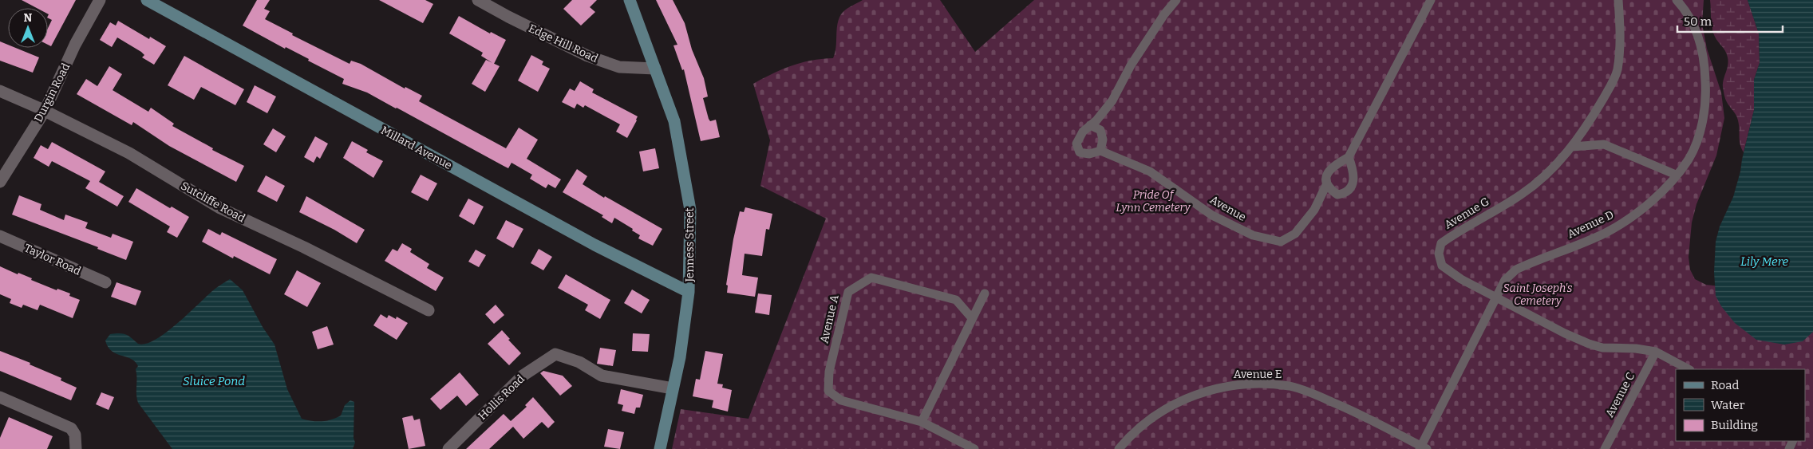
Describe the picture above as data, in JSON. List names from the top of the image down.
{
  "streets": {
    "street": [
      "Edge Hill Road",
      "Durgin Road",
      "Millard Avenue",
      "Sutcliffe Road",
      "Jenness Street",
      "Taylor Road",
      "Hollis Road"
    ],
    "lane": [
      "Avenue",
      "Avenue G",
      "Avenue D",
      "Avenue A",
      "Avenue E",
      "Avenue C"
    ]
  },
  "crossings": [
    ["Edge Hill Road", "Jenness Street"],
    ["Durgin Road", "Sutcliffe Road"],
    ["Millard Avenue", "Jenness Street"],
    ["Avenue G", "Avenue D"],
    ["Avenue G", "Avenue C"],
    ["Avenue D", "Avenue E"],
    ["Jenness Street", "Hollis Road"]
  ],
  "water": ["Lily Mere", "Sluice Pond"],
  "parks": ["Pride Of Lynn Cemetery", "Saint Joseph's Cemetery"],
  "legend": ["Road", "Water", "Building"],
  "scale_bar": "50 m",
  "north": "top"
}
